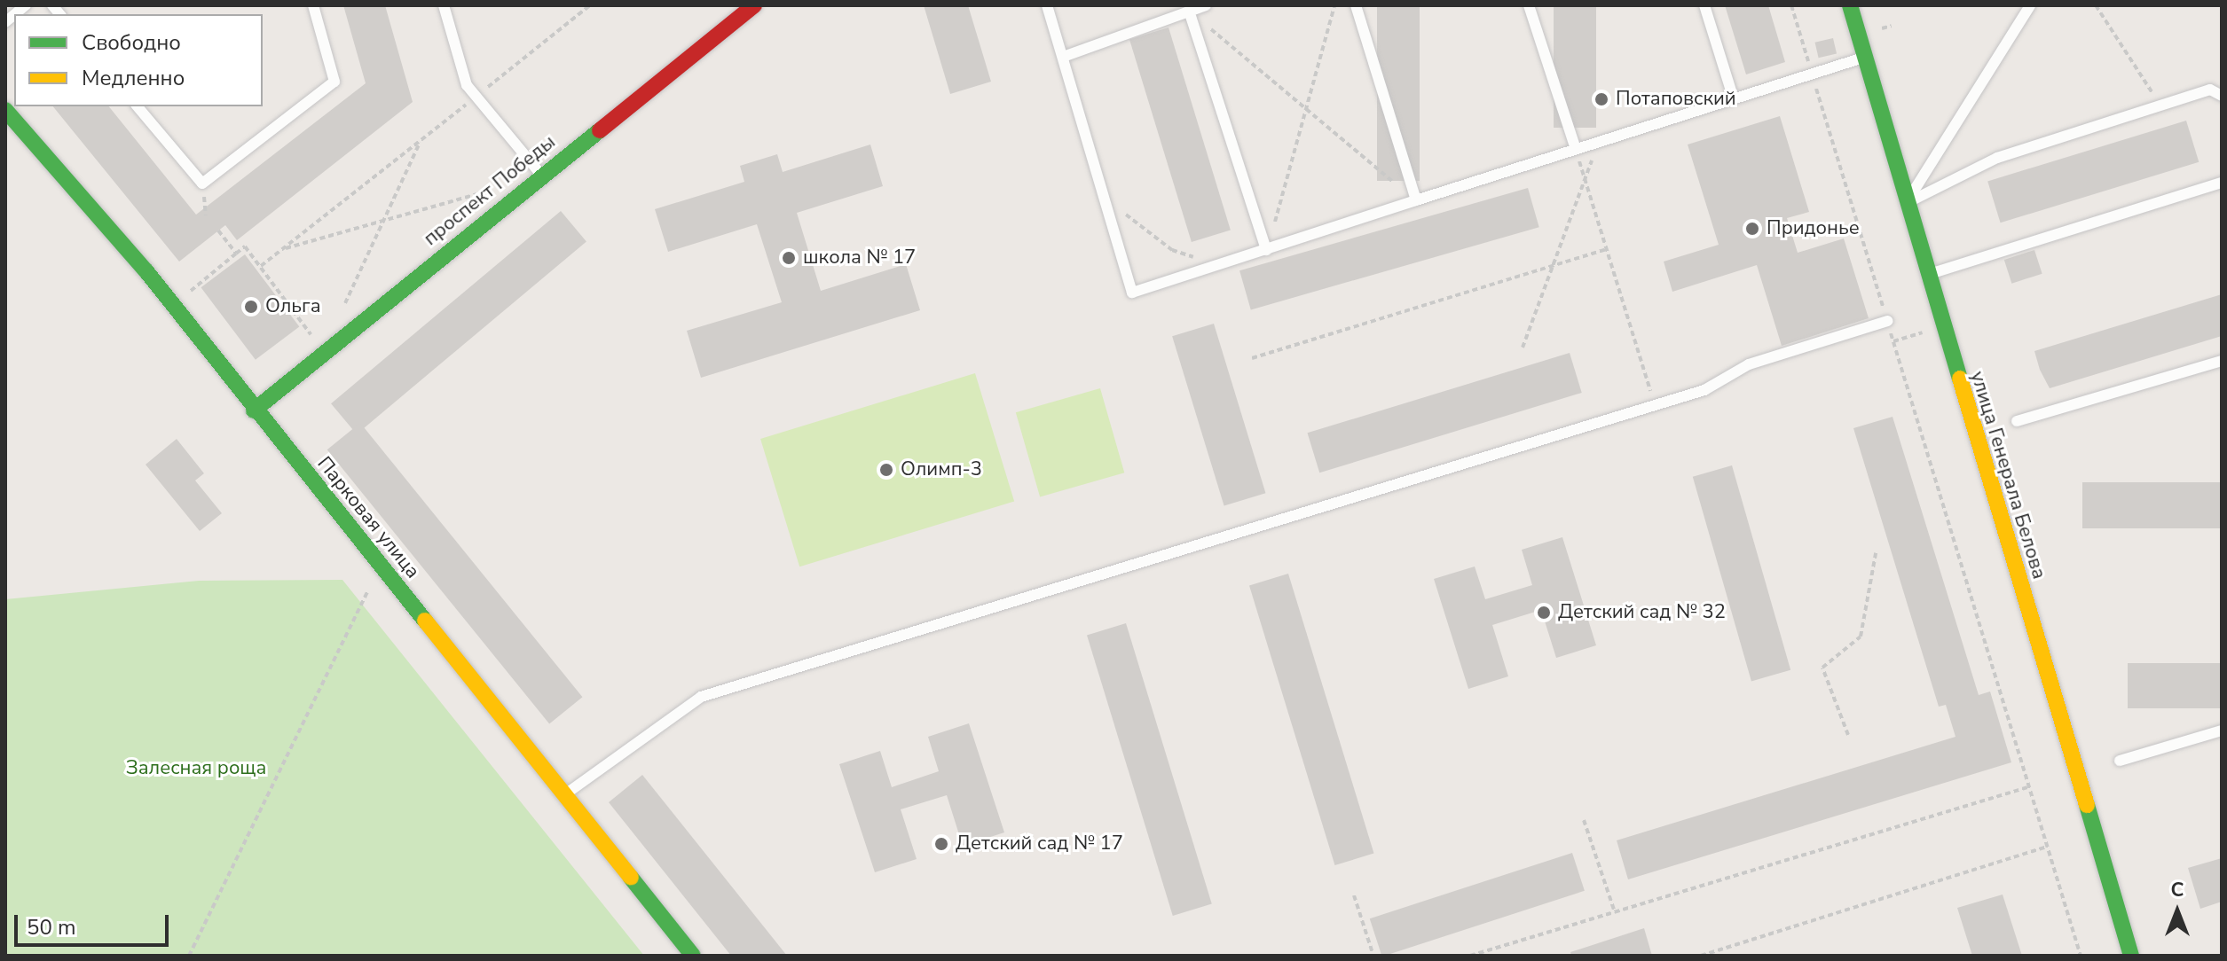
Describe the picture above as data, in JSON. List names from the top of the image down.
{
  "streets": {
    "street": ["проспект Победы", "улица Генерала Белова", "Парковая улица"]
  },
  "crossings": [
    ["проспект Победы", "Парковая улица"]
  ],
  "parks": ["Залесная роща"],
  "places": [
    "Потаповский",
    "Придонье",
    "школа № 17",
    "Ольга",
    "Олимп-3",
    "Детский сад № 32",
    "Детский сад № 17"
  ],
  "legend": ["Свободно", "Медленно"],
  "scale_bar": "50 m",
  "north": "top"
}
